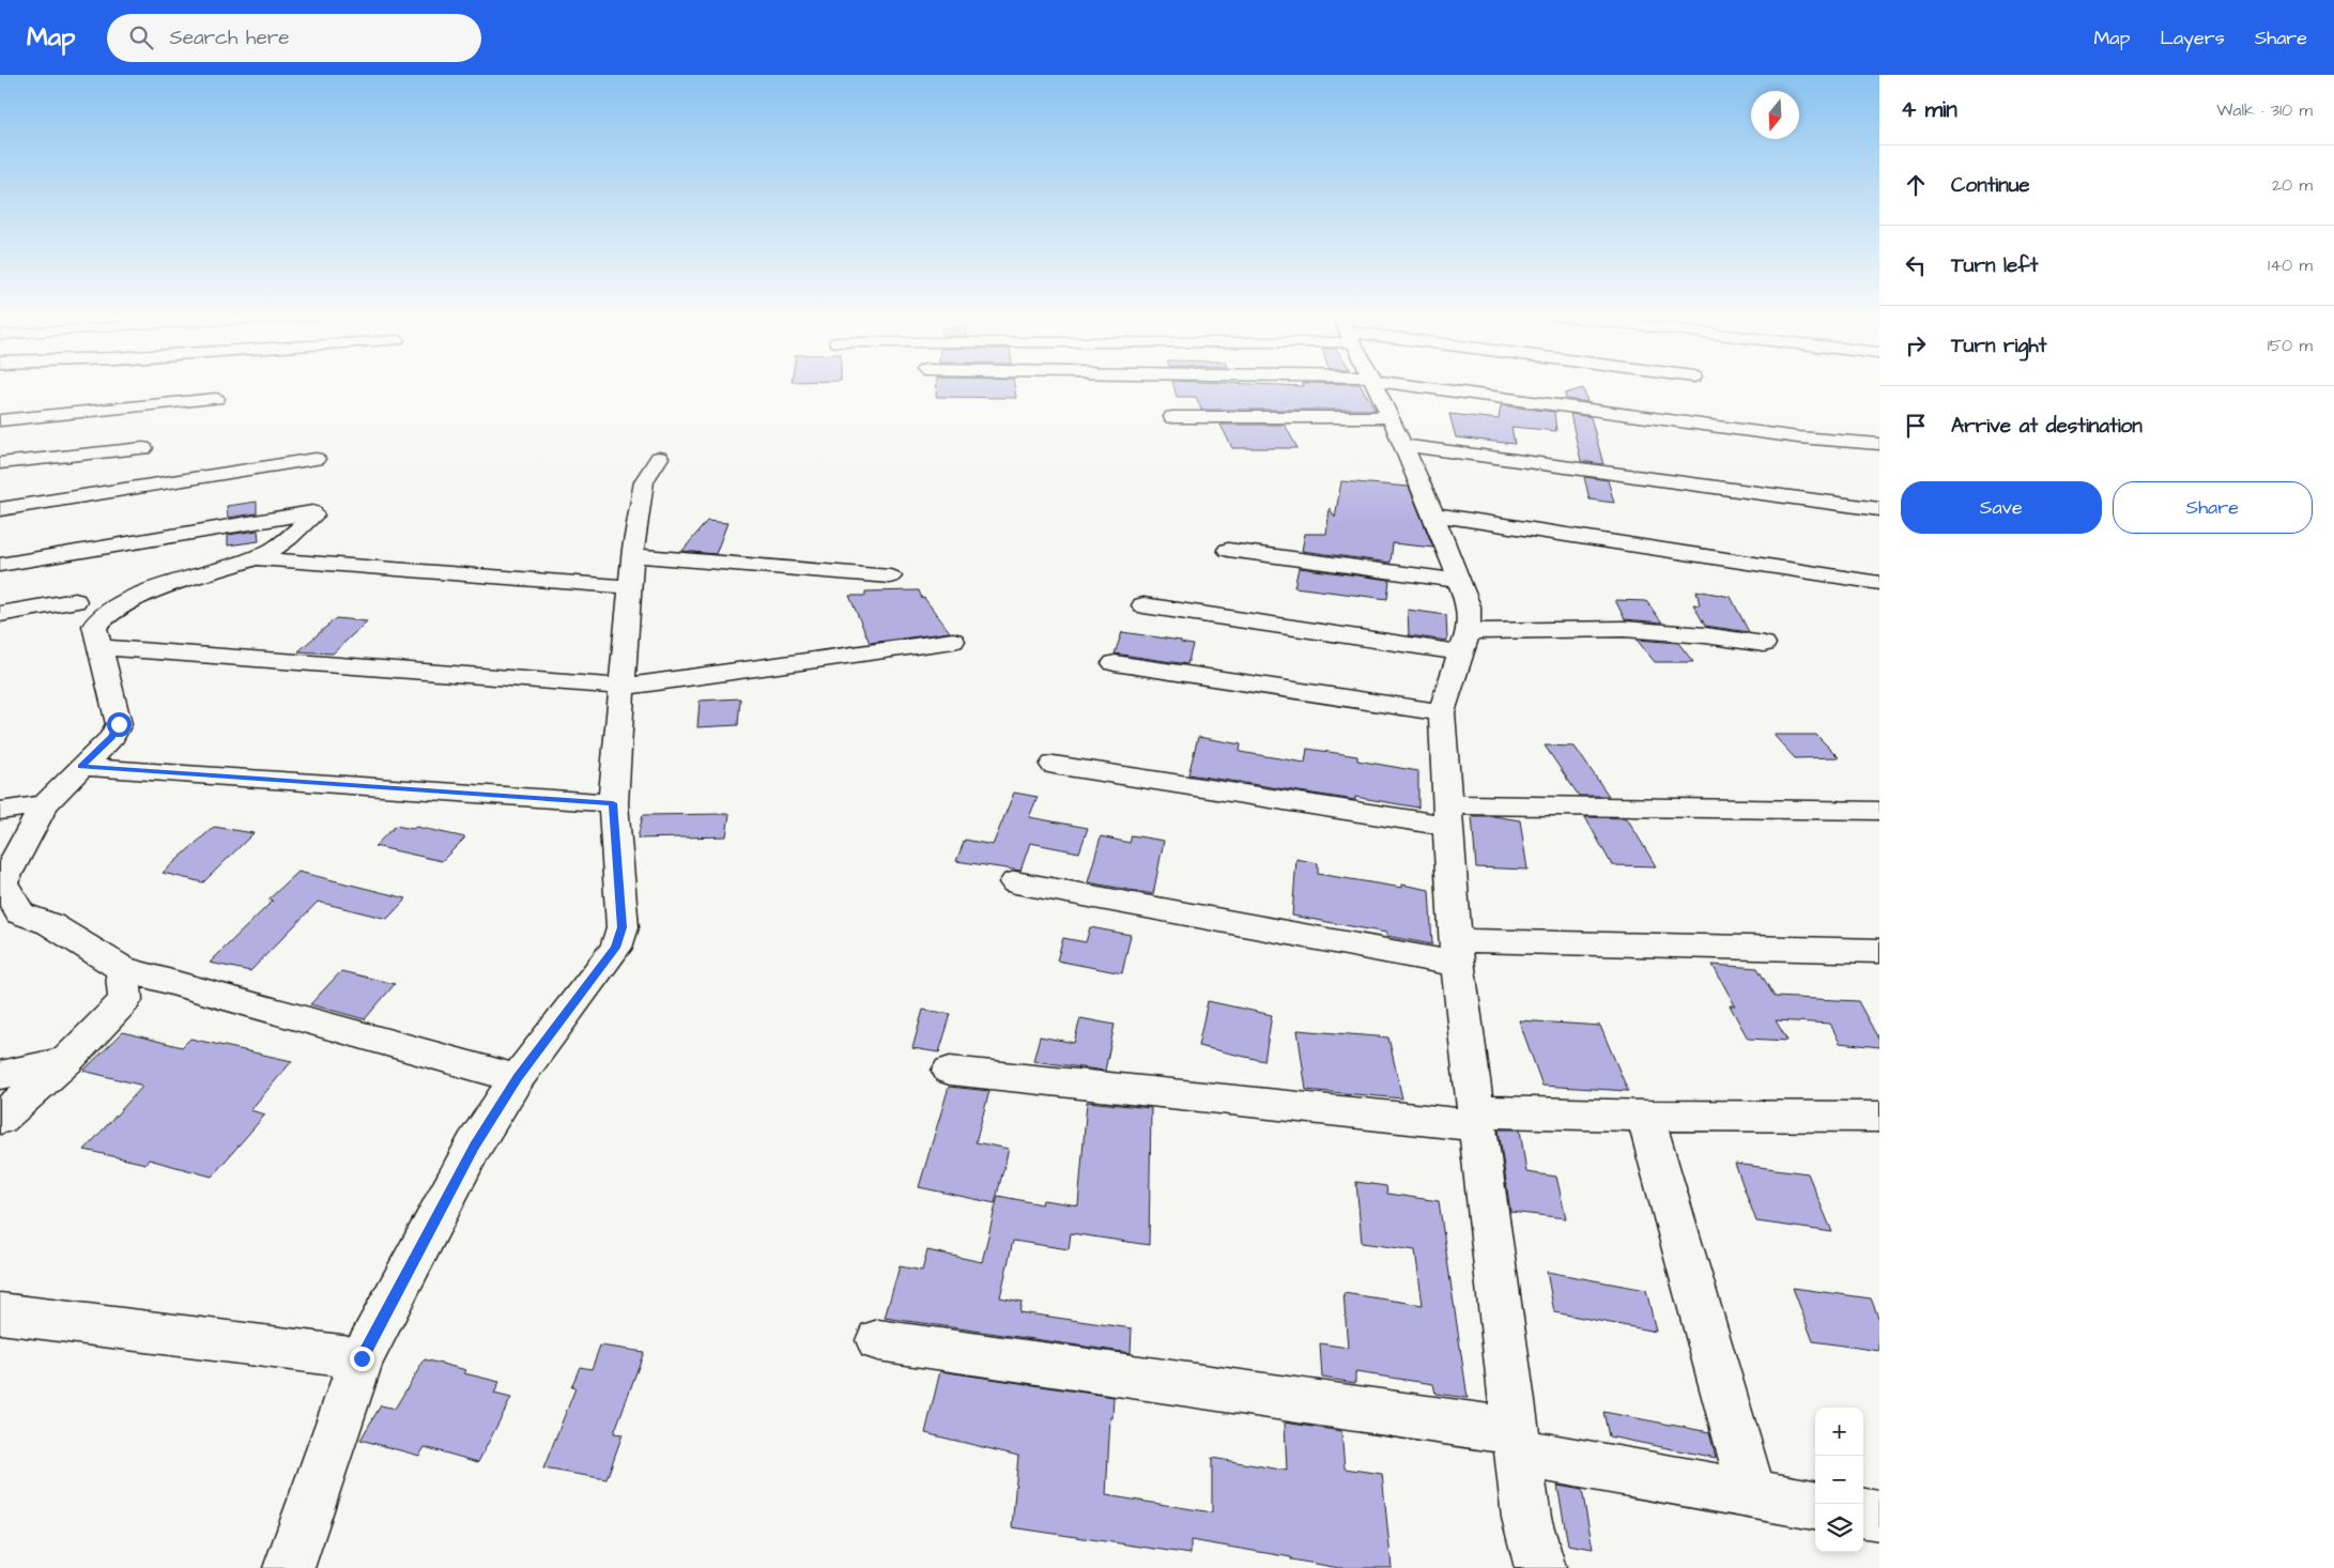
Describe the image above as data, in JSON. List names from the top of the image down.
{
  "north": "bottom",
  "page": {
    "header": "Map",
    "search": "Search here",
    "nav": ["Map", "Layers", "Share"],
    "heading": ["4 min", "Walk · 310 m"],
    "list": [
      ["Continue", "20 m"],
      ["Turn left", "140 m"],
      ["Turn right", "150 m"],
      "Arrive at destination"
    ],
    "buttons": ["Save", "Share"],
    "map_buttons": ["+", "−"]
  }
}
